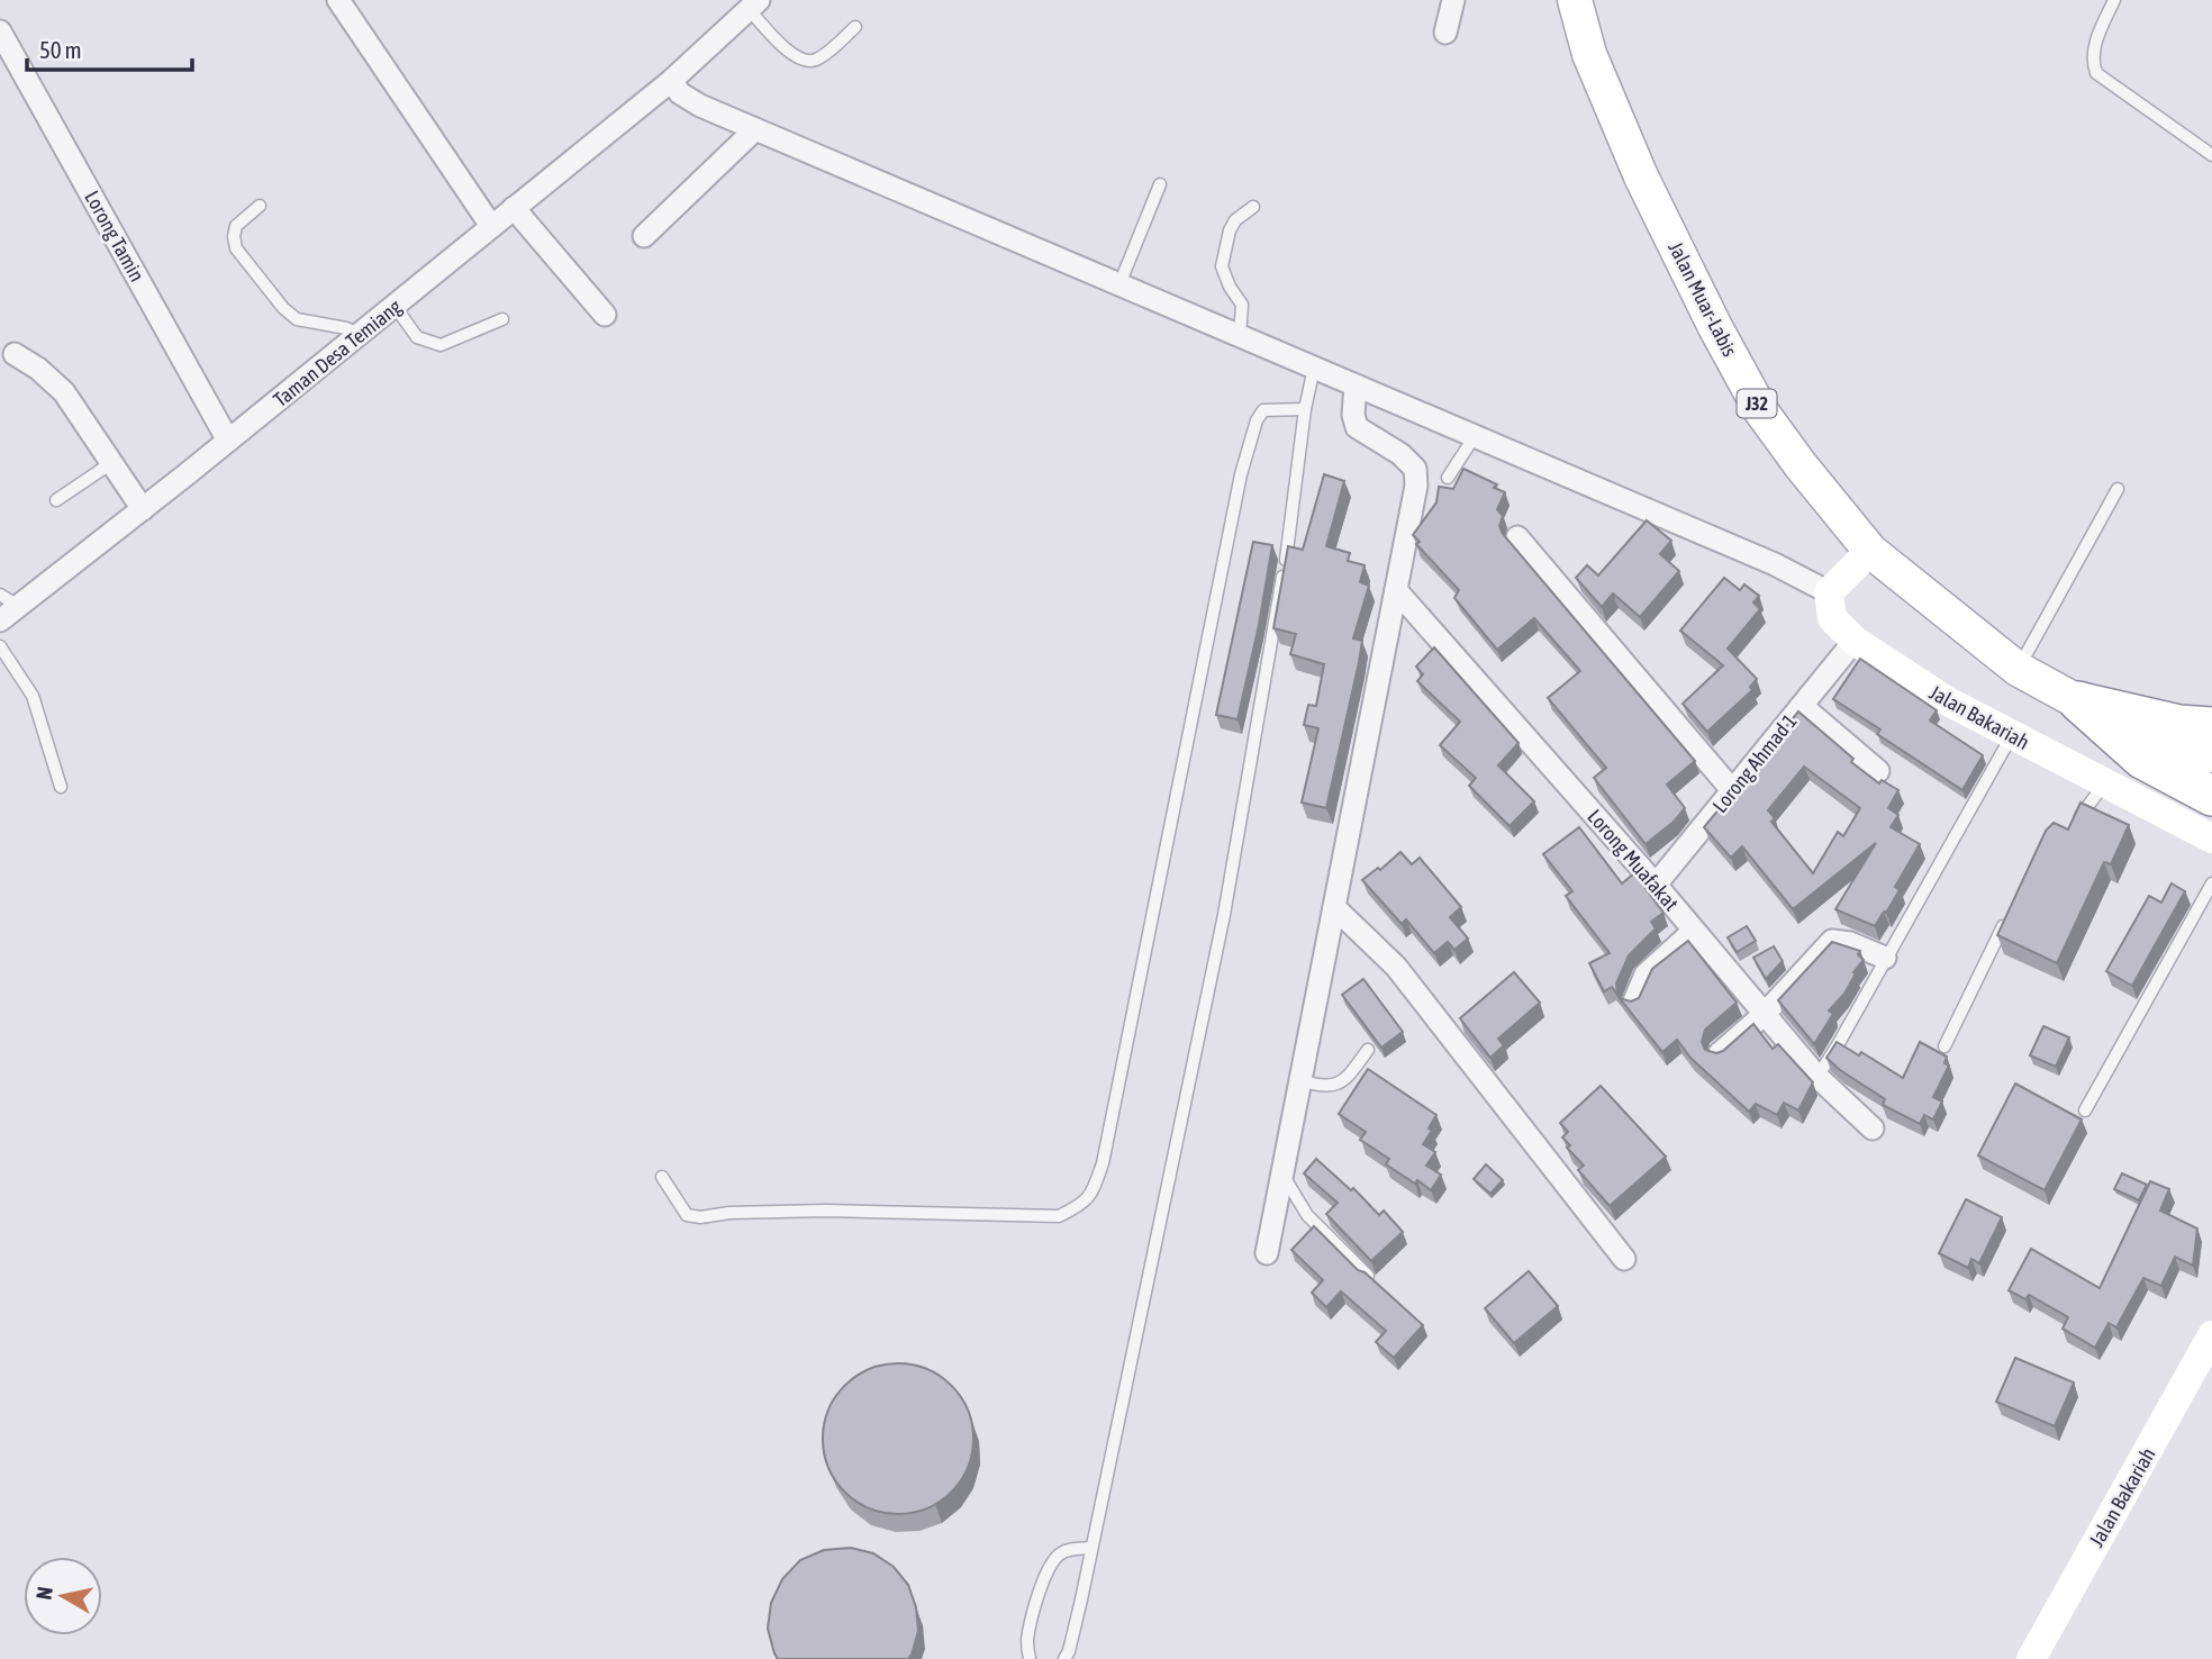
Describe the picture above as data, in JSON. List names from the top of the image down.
{
  "streets": {
    "main road": ["Jalan Muar-Labis", "J32"],
    "street": [
      "Lorong Tamin",
      "Taman Desa Temiang",
      "Jalan Bakariah",
      "Lorong Ahmad 1",
      "Lorong Muafakat"
    ]
  },
  "crossings": [
    ["Lorong Tamin", "Taman Desa Temiang"],
    ["Jalan Bakariah", "Lorong Ahmad 1"],
    ["Lorong Ahmad 1", "Lorong Muafakat"]
  ],
  "scale_bar": "50 m",
  "north": "left"
}
